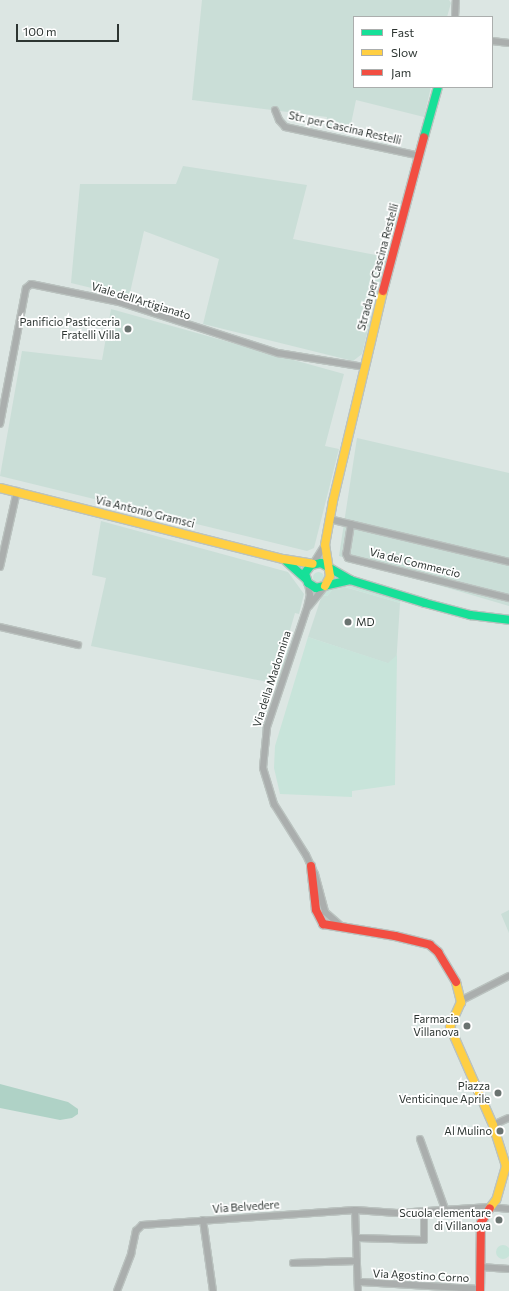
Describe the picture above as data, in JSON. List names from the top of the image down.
{
  "streets": {
    "street": [
      "Str. per Cascina Restelli",
      "Strada per Cascina Restelli",
      "Viale dell'Artigianato",
      "Via Antonio Gramsci",
      "Via del Commercio",
      "Via della Madonnina",
      "Via Belvedere",
      "Via Agostino Corno"
    ]
  },
  "crossings": [
    ["Str. per Cascina Restelli", "Strada per Cascina Restelli"],
    ["Strada per Cascina Restelli", "Viale dell'Artigianato"],
    ["Strada per Cascina Restelli", "Via del Commercio"],
    ["Via Antonio Gramsci", "Via della Madonnina"]
  ],
  "places": [
    "Panificio Pasticceria Fratelli Villa",
    "MD",
    "Farmacia Villanova",
    "Piazza Venticinque Aprile",
    "Al Mulino",
    "Scuola elementare di Villanova"
  ],
  "legend": ["Fast", "Slow", "Jam"],
  "scale_bar": "100 m"
}
